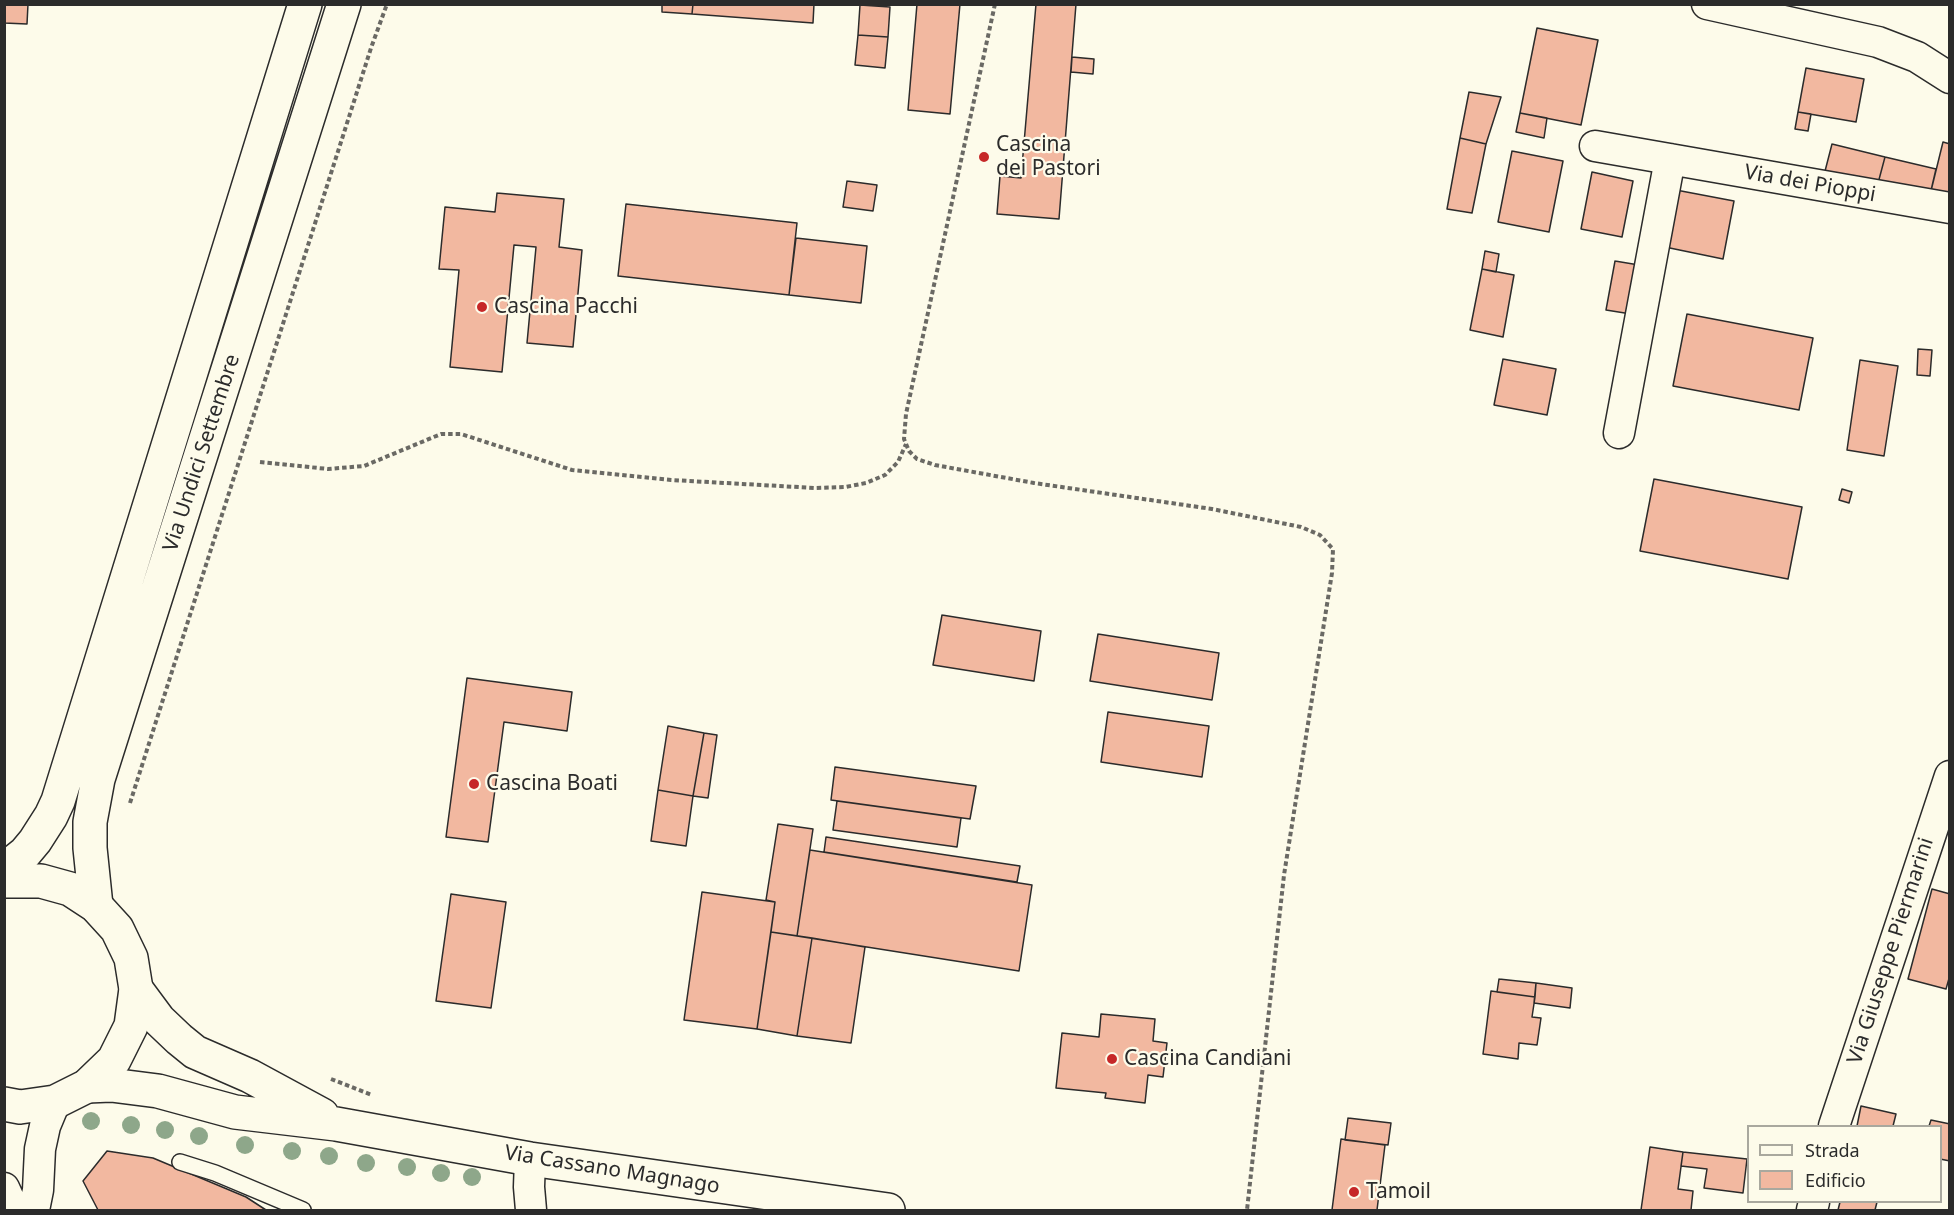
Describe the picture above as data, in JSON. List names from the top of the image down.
{
  "streets": {
    "street": [
      "Via dei Pioppi",
      "Via Undici Settembre",
      "Via Giuseppe Piermarini",
      "Via Cassano Magnago"
    ]
  },
  "crossings": [
    ["Via Undici Settembre", "Via Cassano Magnago"]
  ],
  "places": [
    "Cascina dei Pastori",
    "Cascina Pacchi",
    "Cascina Boati",
    "Cascina Candiani",
    "Tamoil"
  ],
  "legend": ["Strada", "Edificio"]
}
